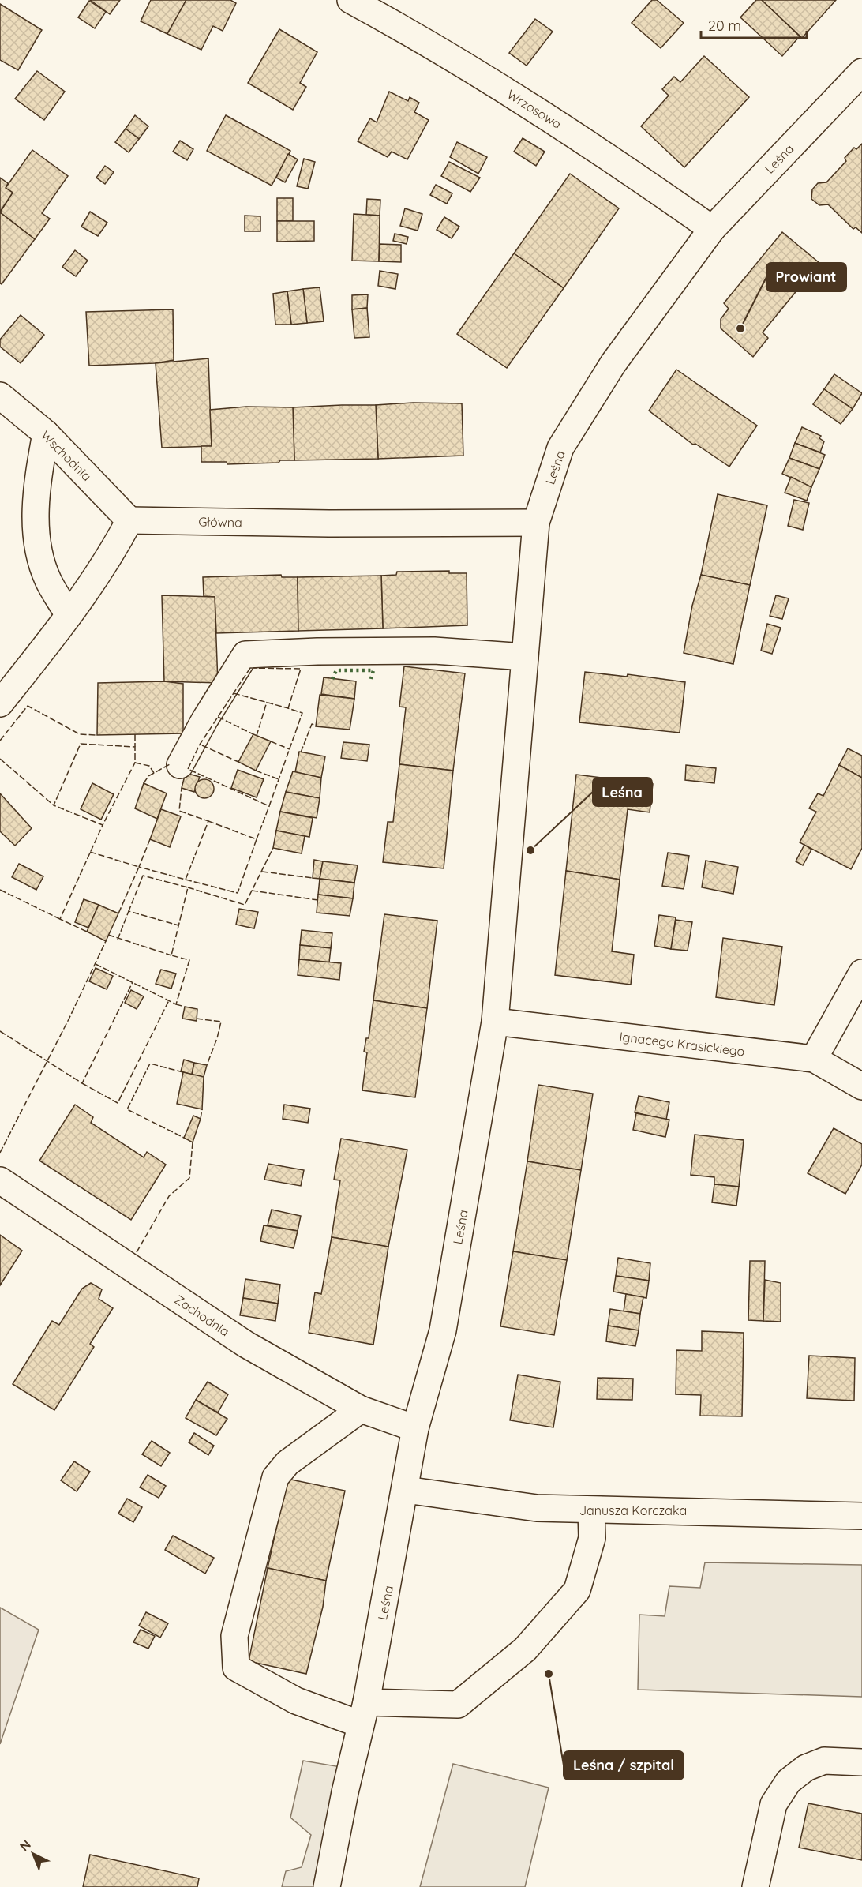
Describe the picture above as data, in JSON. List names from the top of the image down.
{
  "streets": {
    "street": [
      "Wrzosowa",
      "Leśna",
      "Wschodnia",
      "Główna",
      "Ignacego Krasickiego",
      "Zachodnia",
      "Janusza Korczaka"
    ]
  },
  "crossings": [
    ["Wrzosowa", "Leśna"],
    ["Leśna", "Główna"],
    ["Leśna", "Ignacego Krasickiego"],
    ["Leśna", "Zachodnia"],
    ["Leśna", "Janusza Korczaka"],
    ["Wschodnia", "Główna"]
  ],
  "places": ["Prowiant", "Leśna", "Leśna / szpital"],
  "scale_bar": "20 m",
  "north": "top left"
}
